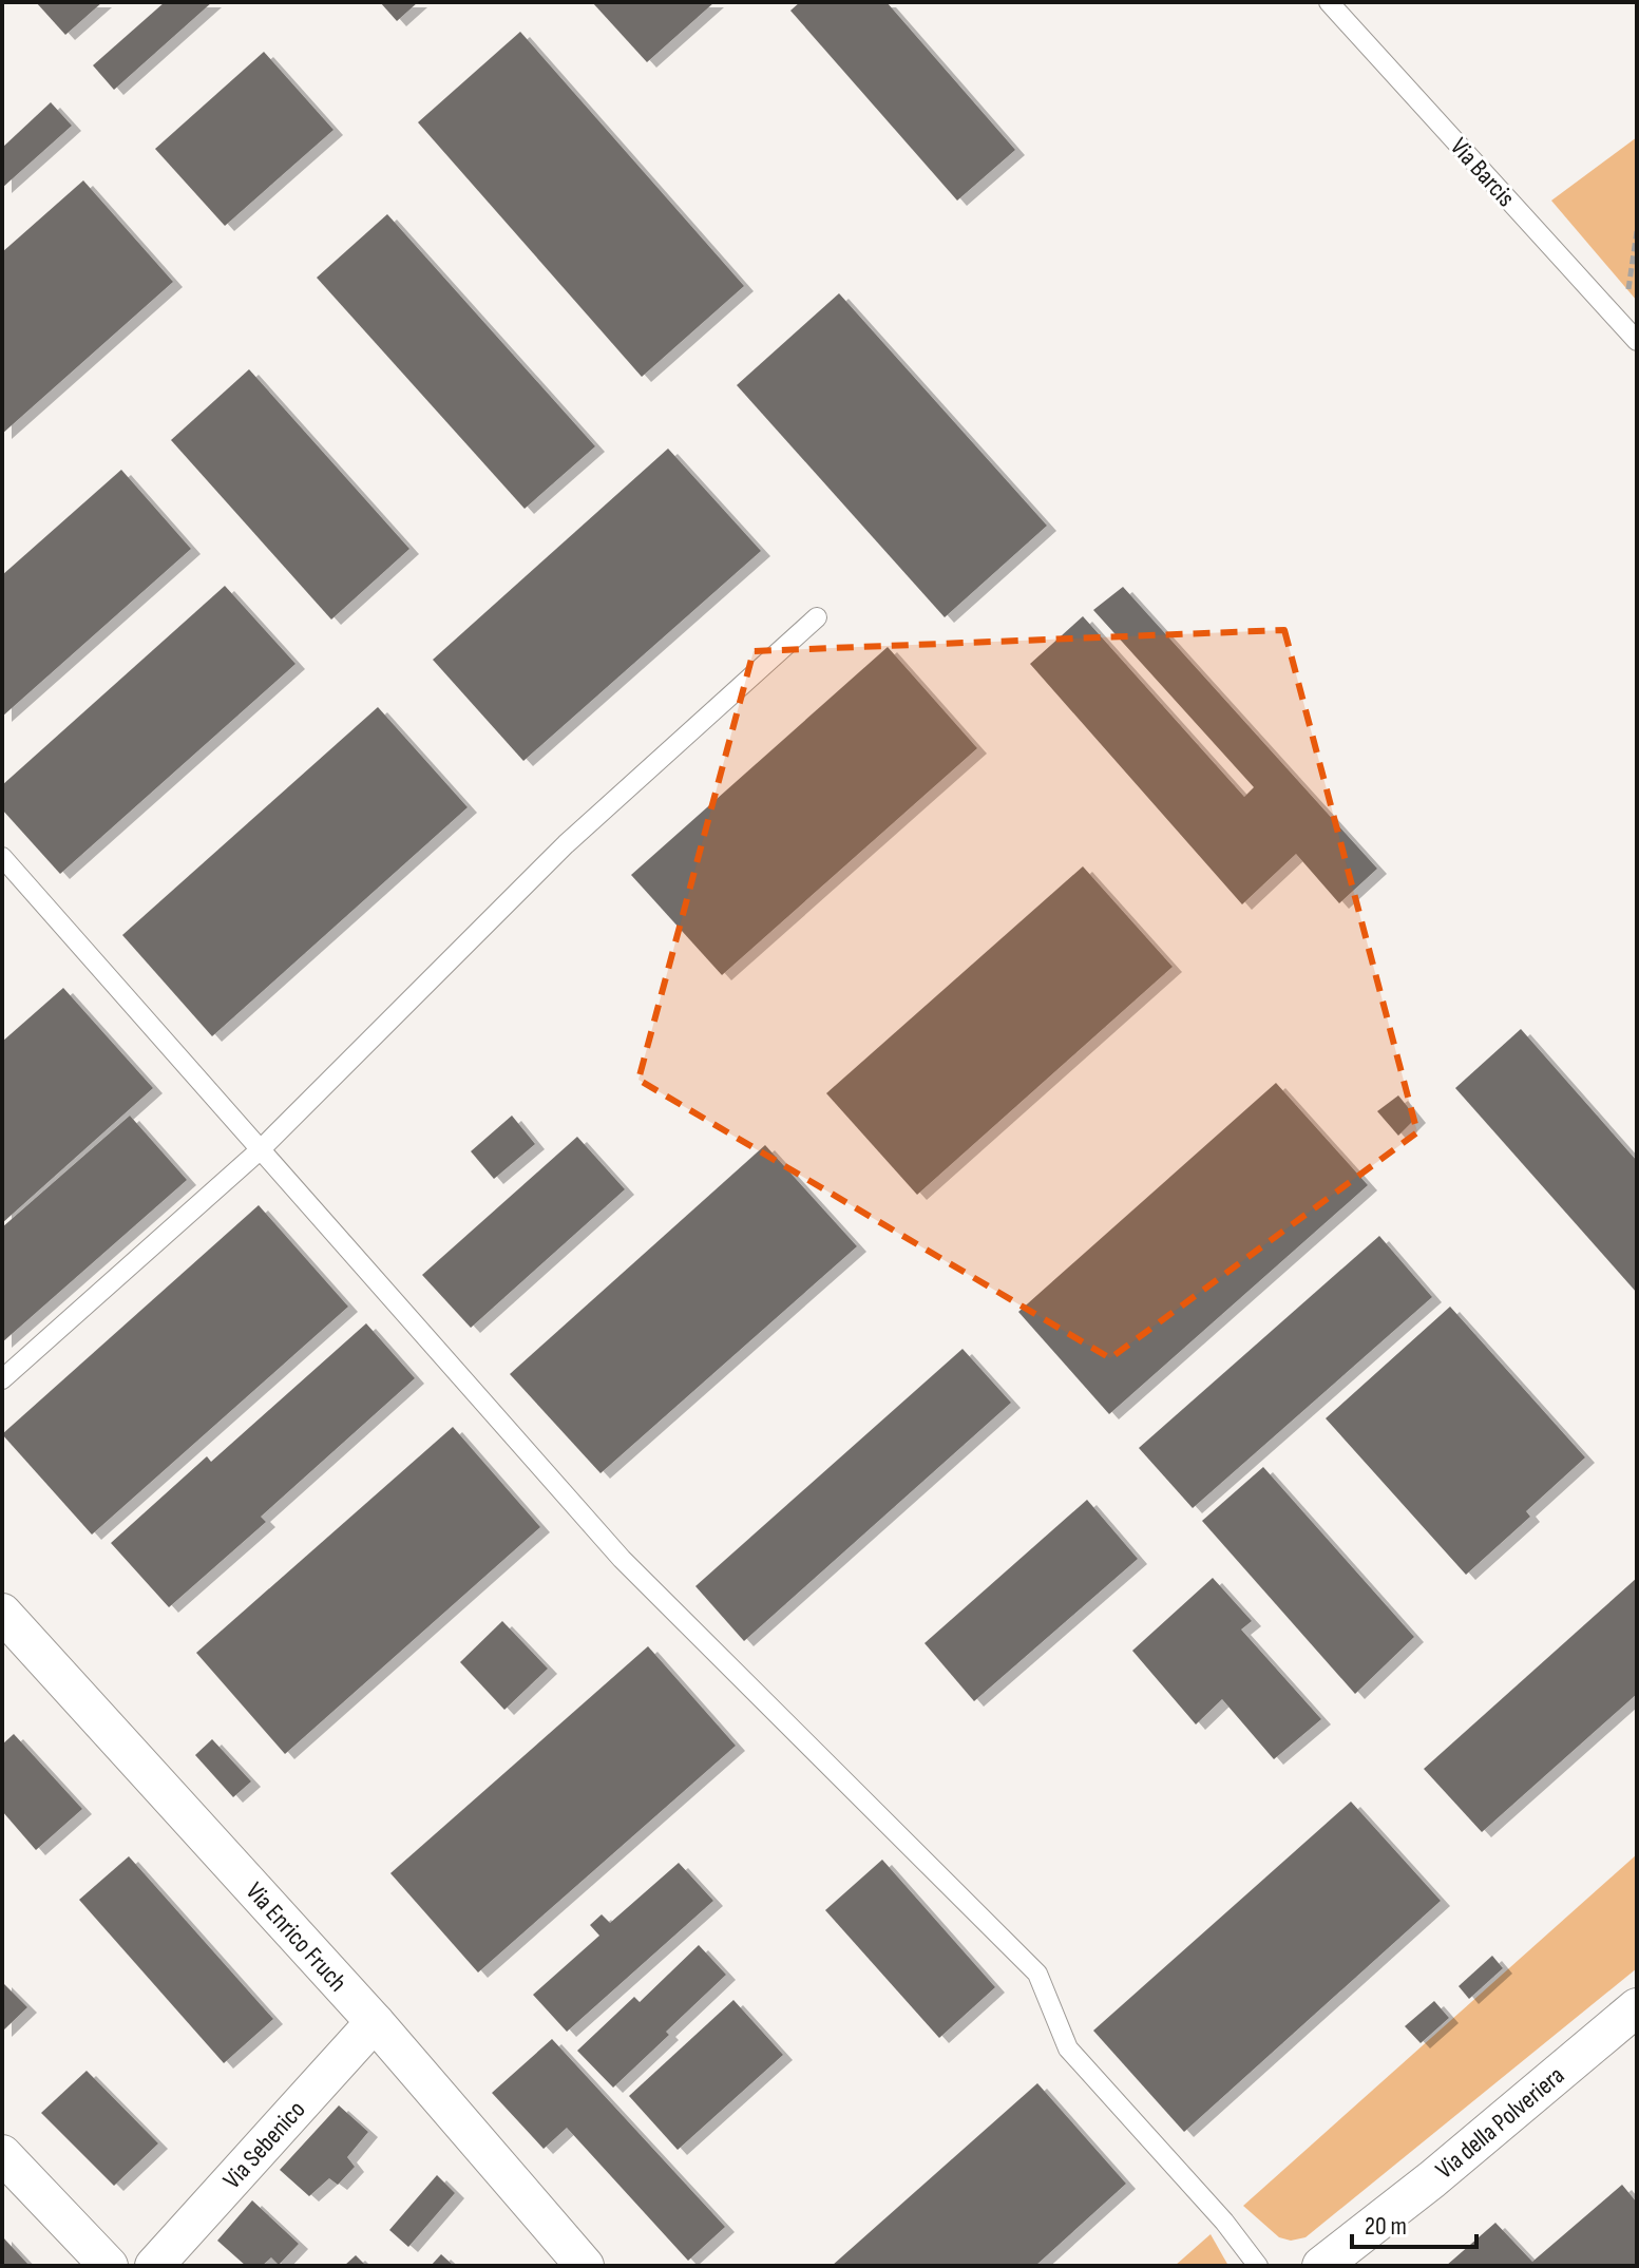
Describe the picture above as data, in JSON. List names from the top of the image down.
{
  "streets": {
    "street": ["Via Enrico Fruch", "Via della Polveriera", "Via Sebenico"],
    "lane": ["Via Barcis"]
  },
  "crossings": [
    ["Via Enrico Fruch", "Via Sebenico"]
  ],
  "scale_bar": "20 m"
}
